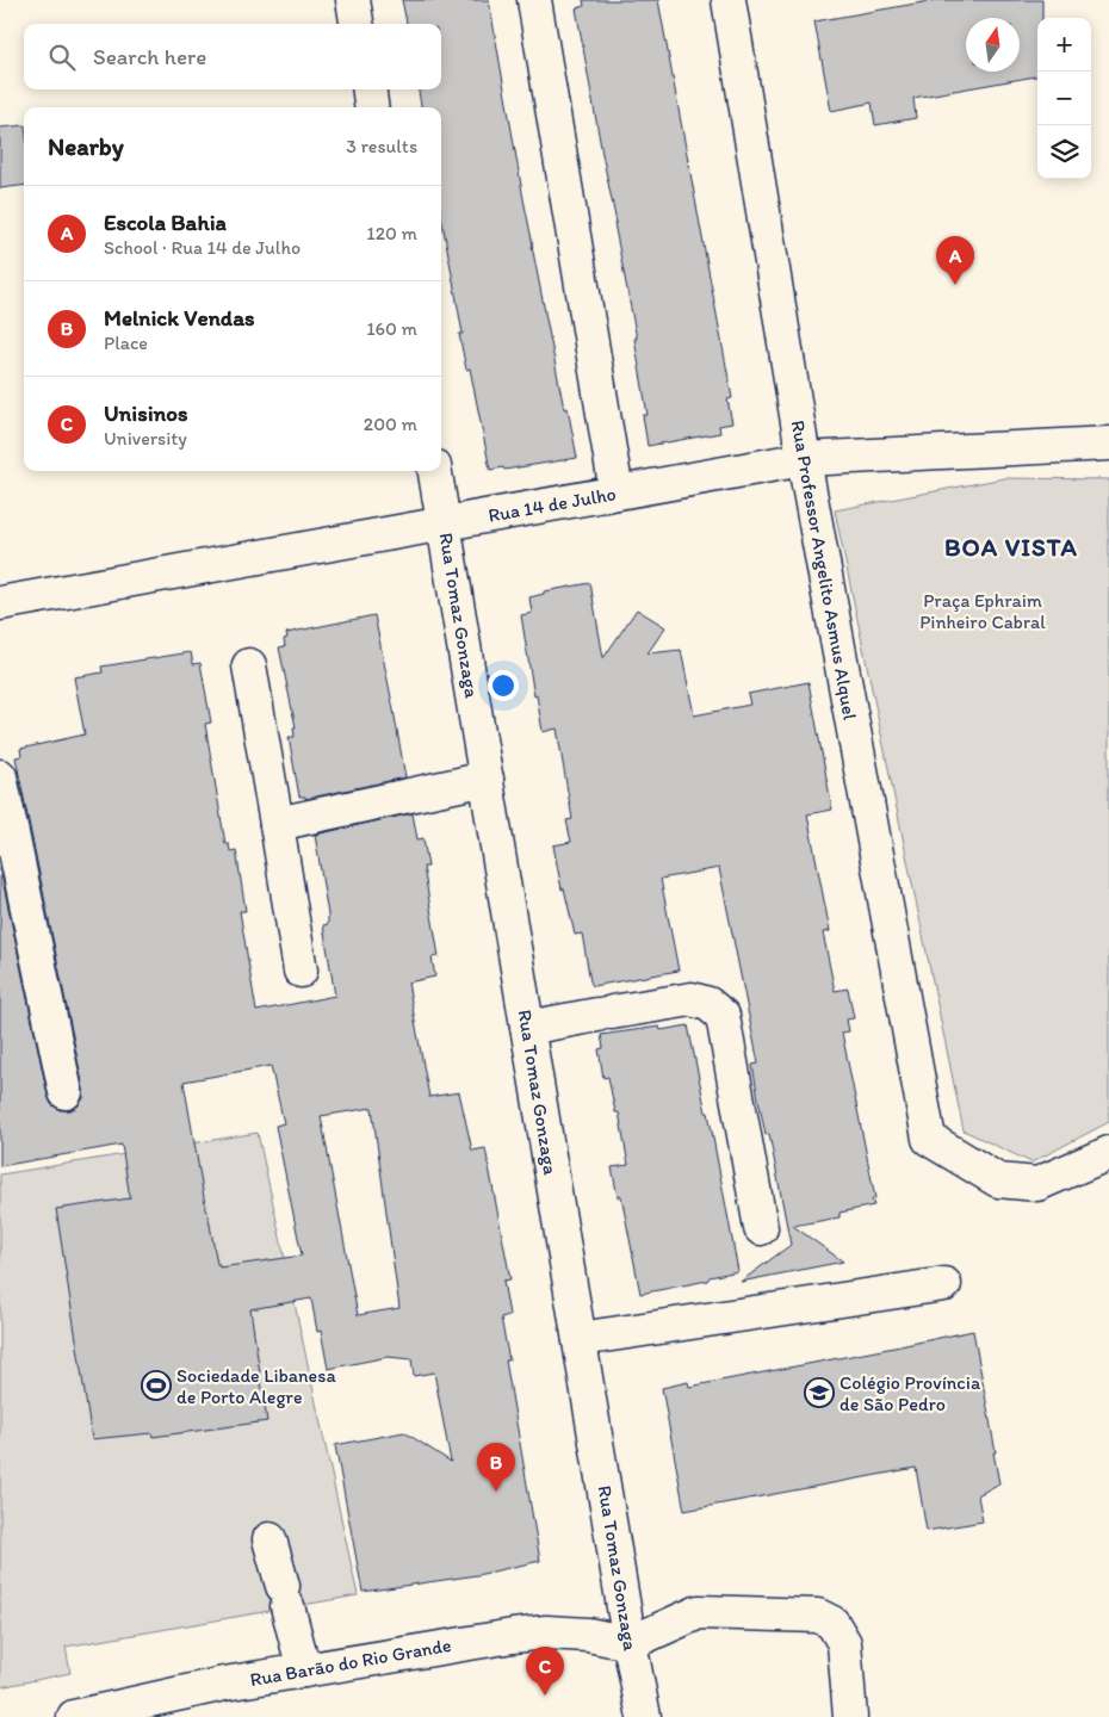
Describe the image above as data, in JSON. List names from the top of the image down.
{
  "streets": {
    "street": [
      "Rua 14 de Julho",
      "Rua Professor Angelito Asmus Alquel",
      "Rua Tomaz Gonzaga",
      "Rua Barão do Rio Grande"
    ]
  },
  "crossings": [
    ["Rua 14 de Julho", "Rua Professor Angelito Asmus Alquel"],
    ["Rua 14 de Julho", "Rua Tomaz Gonzaga"],
    ["Rua Tomaz Gonzaga", "Rua Barão do Rio Grande"]
  ],
  "districts": ["BOA VISTA"],
  "parks": ["Praça Ephraim Pinheiro Cabral"],
  "places": {
    "sports": ["Sociedade Libanesa de Porto Alegre"],
    "school or university": ["Colégio Província de São Pedro"]
  },
  "north": "top",
  "page": {
    "map_buttons": ["+", "−"],
    "search": "Search here",
    "heading": ["Nearby", "3 results"],
    "list": [
      {
        "mark": "A",
        "name": "Escola Bahia",
        "note": "School · Rua 14 de Julho",
        "value": "120 m"
      },
      {
        "mark": "B",
        "name": "Melnick Vendas",
        "note": "Place",
        "value": "160 m"
      },
      {
        "mark": "C",
        "name": "Unisinos",
        "note": "University",
        "value": "200 m"
      }
    ],
    "pins": ["A", "B", "C"]
  }
}
